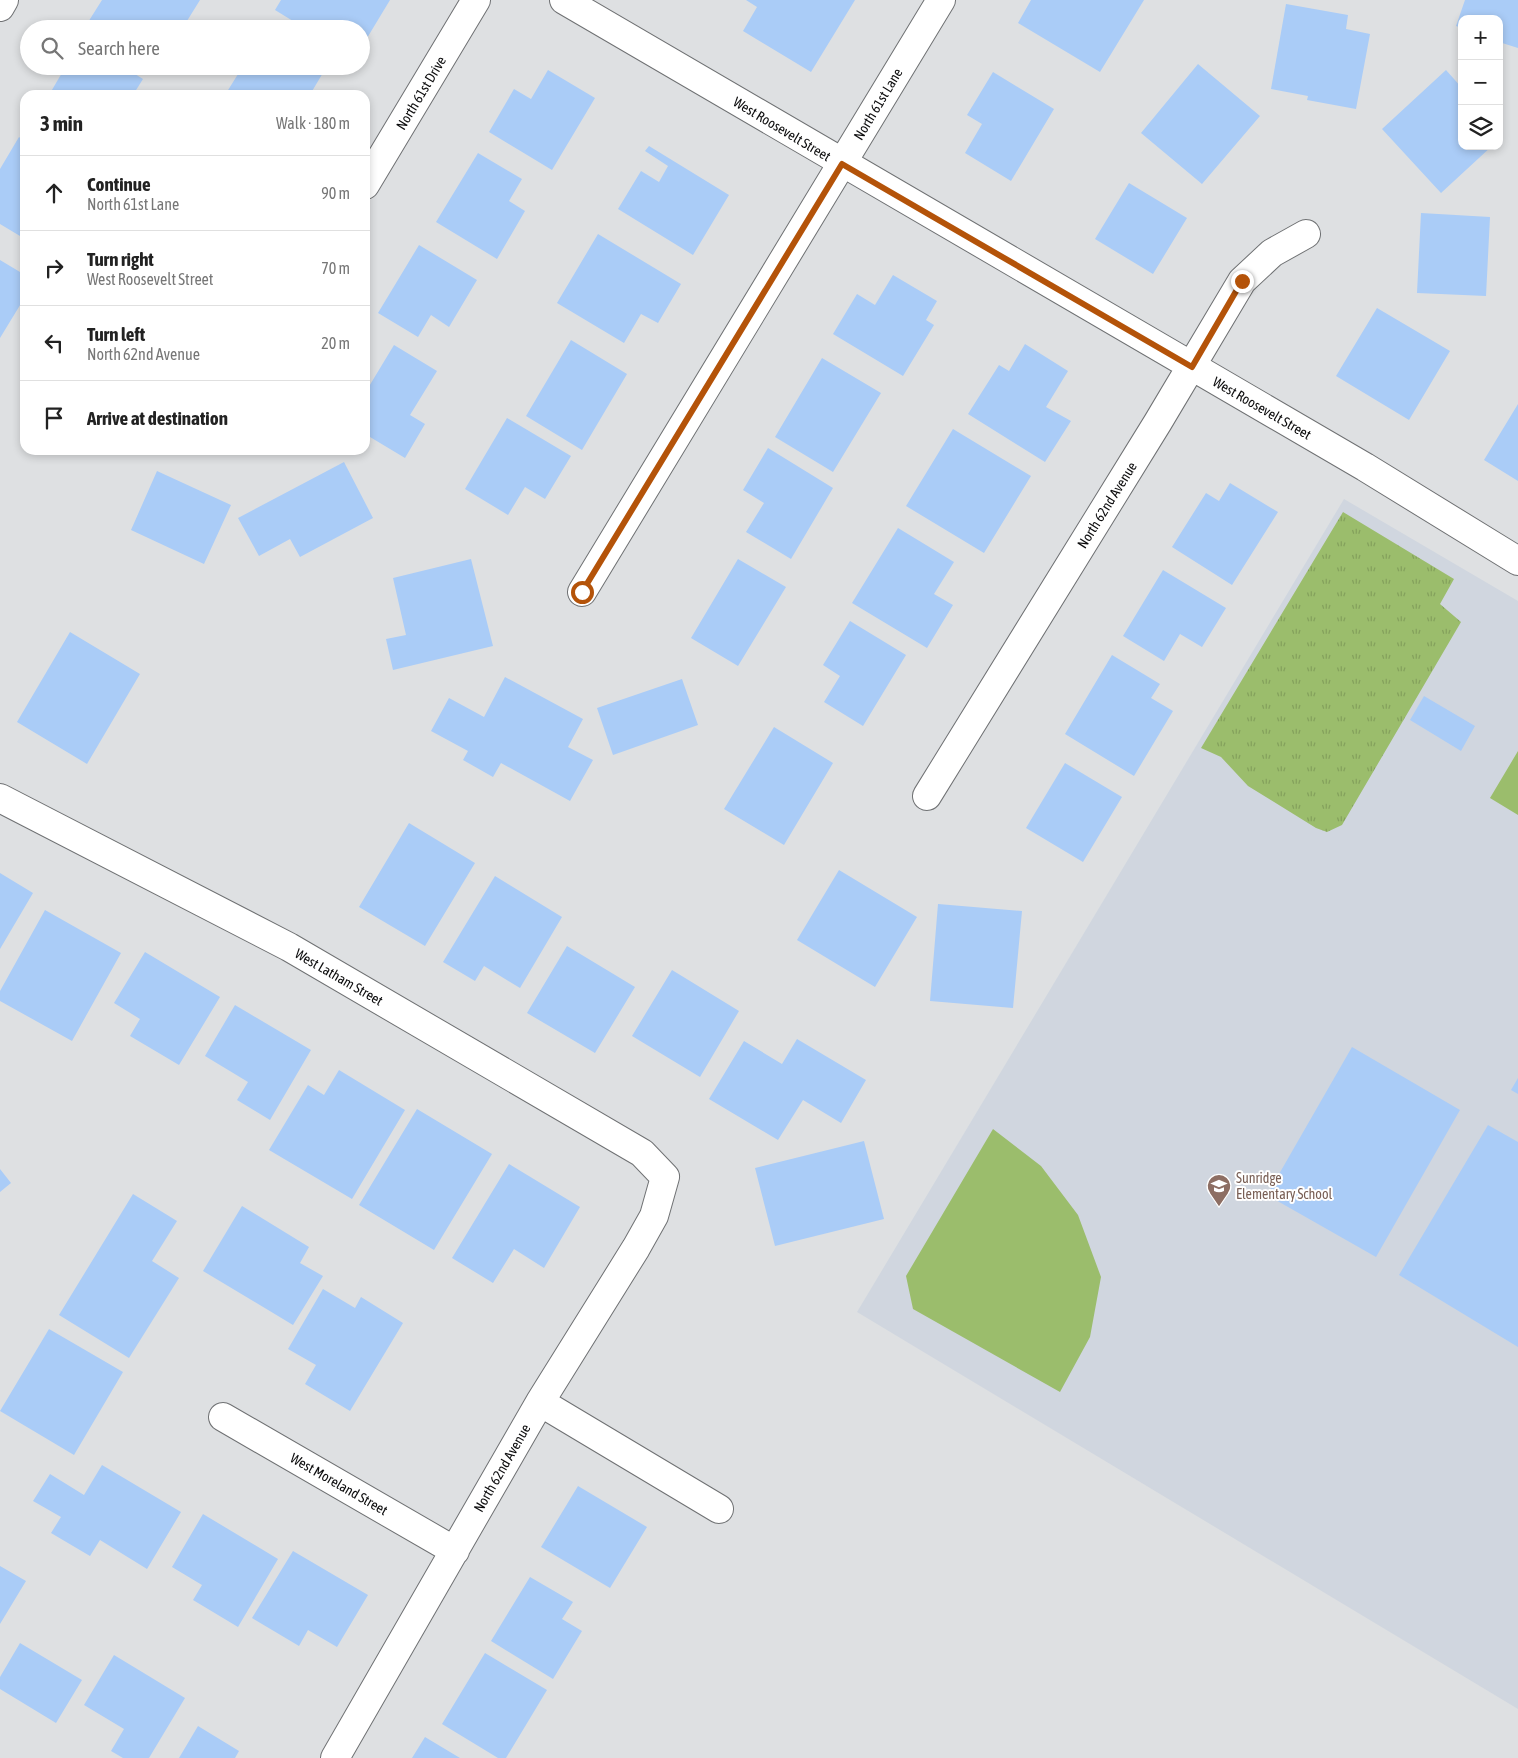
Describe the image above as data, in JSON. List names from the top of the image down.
{
  "streets": {
    "street": [
      "North 61st Drive",
      "North 61st Lane",
      "West Roosevelt Street",
      "North 62nd Avenue",
      "West Latham Street",
      "West Moreland Street"
    ]
  },
  "crossings": [
    ["North 61st Lane", "West Roosevelt Street"],
    ["West Roosevelt Street", "North 62nd Avenue"],
    ["North 62nd Avenue", "West Latham Street"],
    ["North 62nd Avenue", "West Moreland Street"]
  ],
  "places": {
    "school or university": ["Sunridge Elementary School"]
  },
  "page": {
    "map_buttons": ["+", "−"],
    "search": "Search here",
    "heading": ["3 min", "Walk · 180 m"],
    "list": [
      ["Continue", "North 61st Lane", "90 m"],
      ["Turn right", "West Roosevelt Street", "70 m"],
      ["Turn left", "North 62nd Avenue", "20 m"],
      "Arrive at destination"
    ]
  }
}
